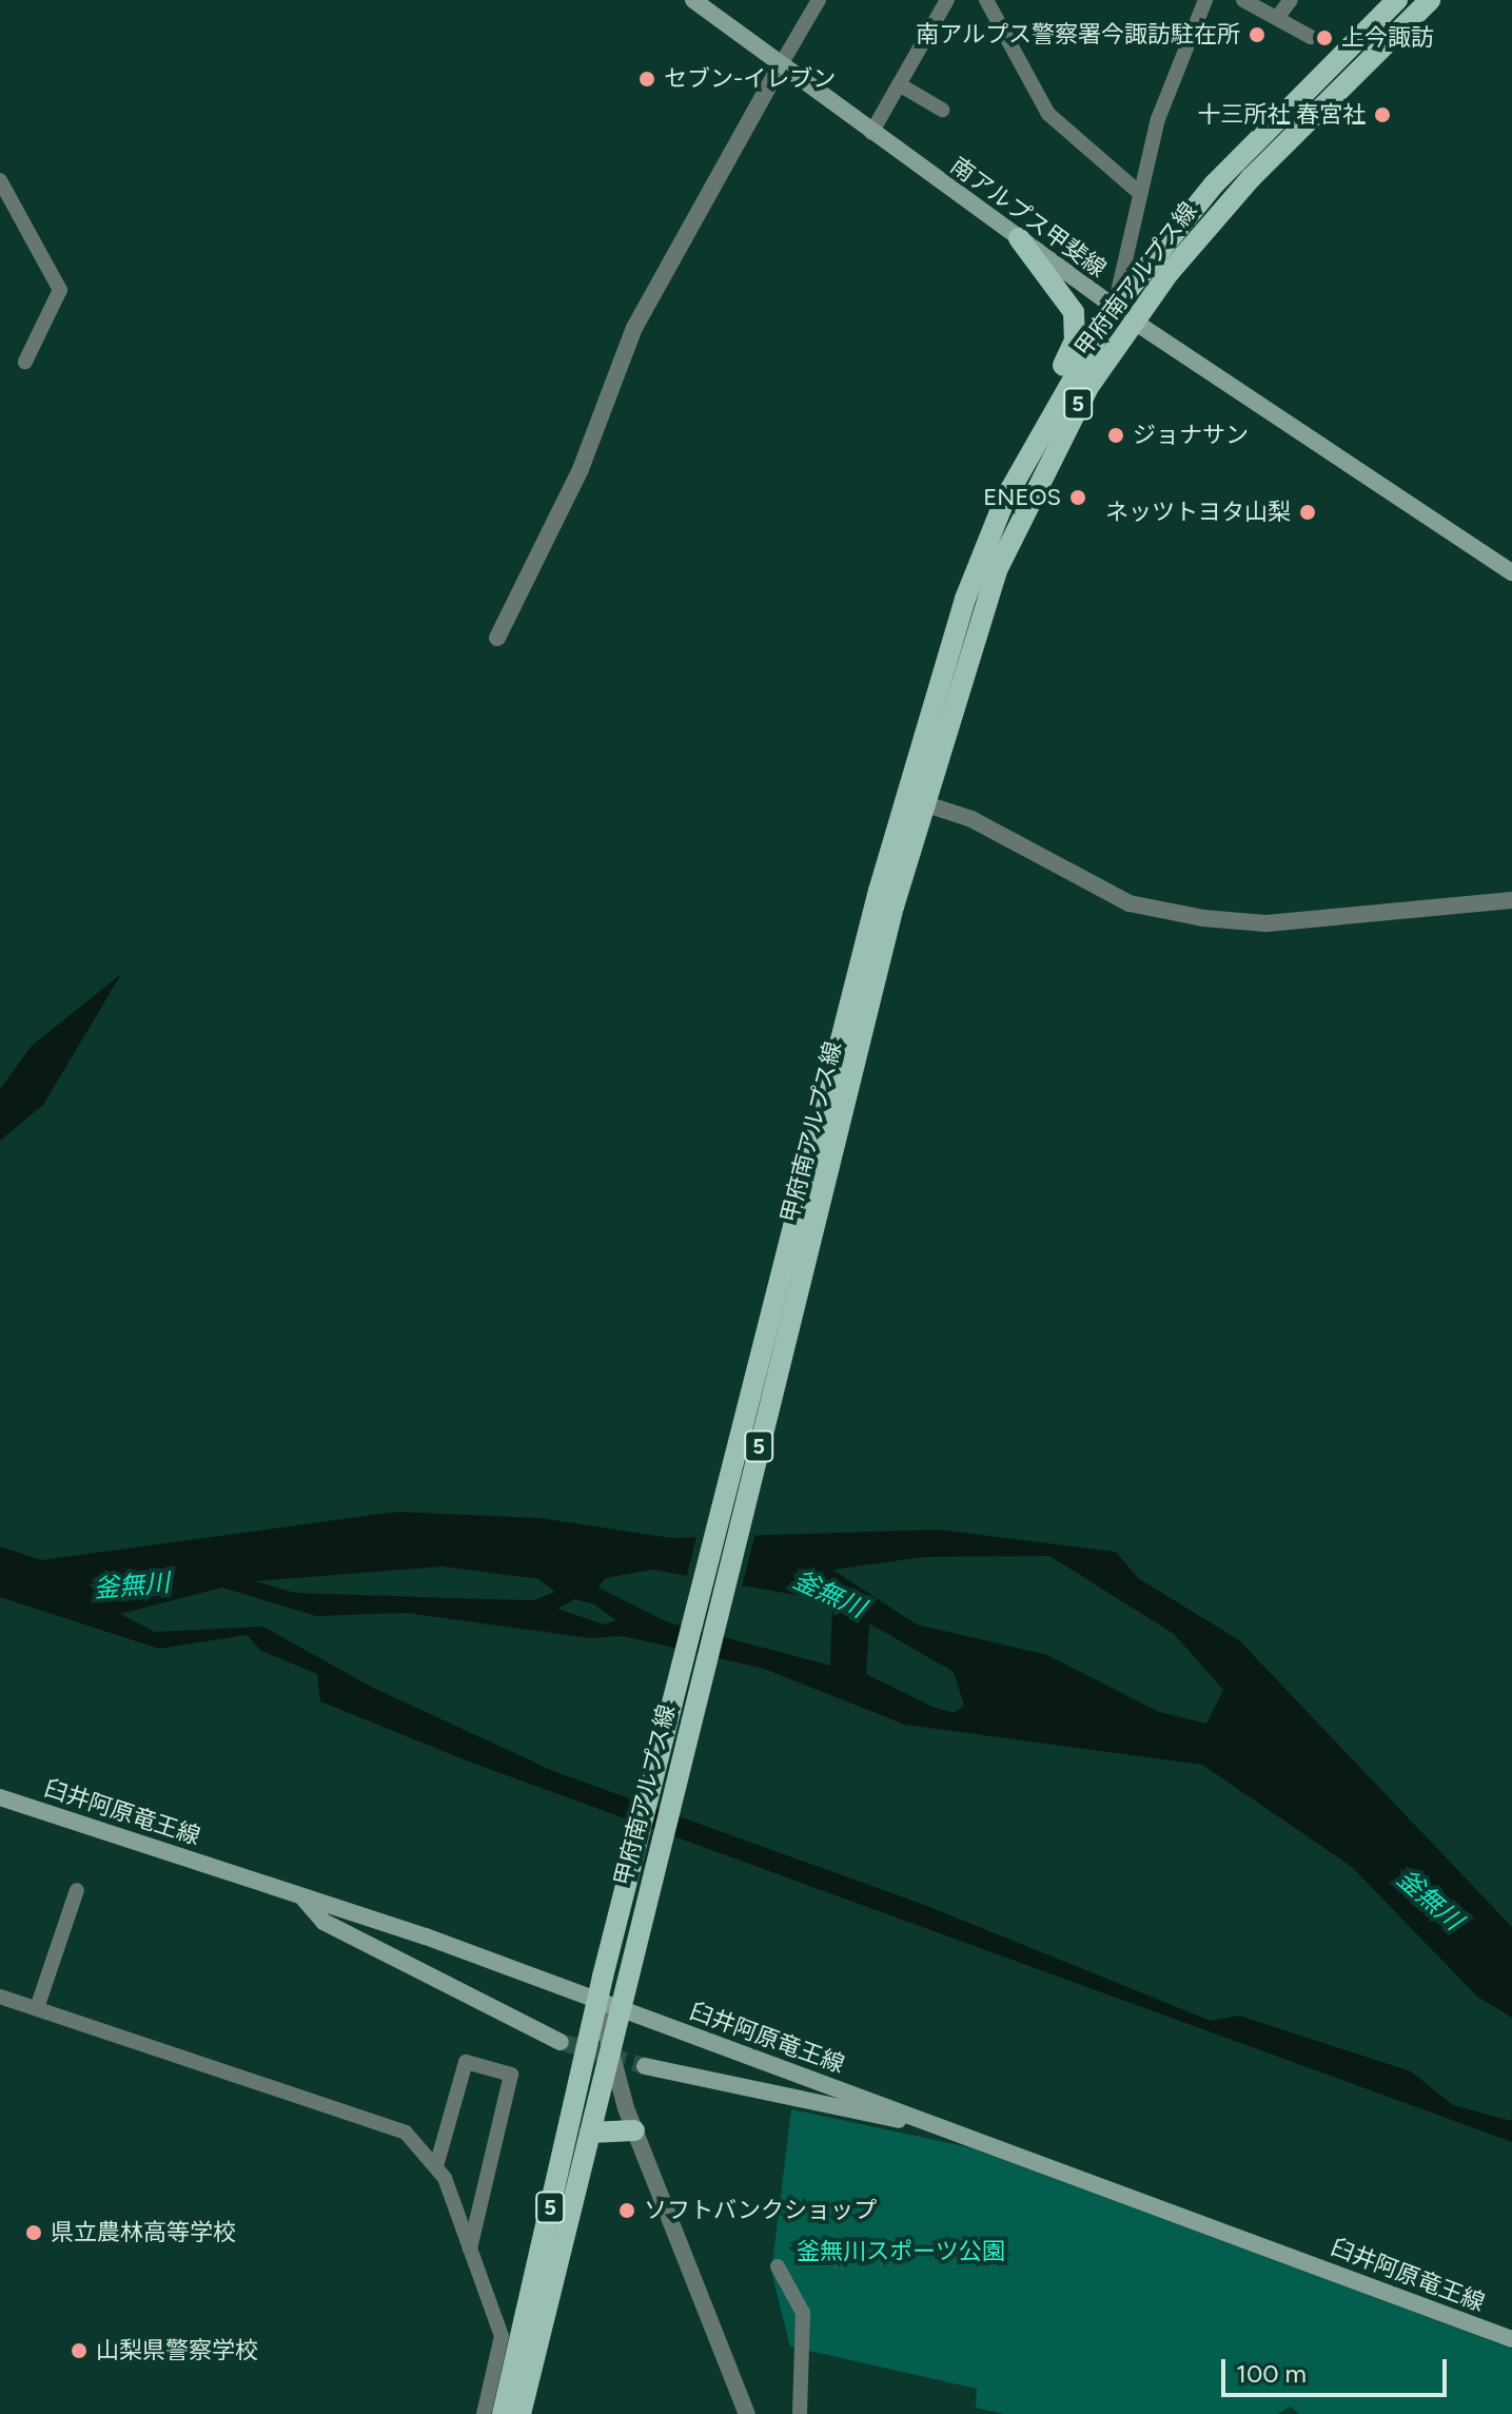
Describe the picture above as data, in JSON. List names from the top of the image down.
{
  "streets": {
    "main road": [
      "南アルプス甲斐線",
      "甲府南アルプス線",
      "5",
      "臼井阿原竜王線"
    ]
  },
  "crossings": [
    ["南アルプス甲斐線", "甲府南アルプス線"],
    ["甲府南アルプス線", "臼井阿原竜王線"]
  ],
  "water": ["釜無川"],
  "parks": ["釜無川スポーツ公園"],
  "places": [
    "南アルプス警察署今諏訪駐在所",
    "上今諏訪",
    "セブン-イレブン",
    "十三所社 春宮社",
    "ジョナサン",
    "ENEOS",
    "ネッツトヨタ山梨",
    "ソフトバンクショップ",
    "県立農林高等学校",
    "山梨県警察学校"
  ],
  "scale_bar": "100 m"
}
